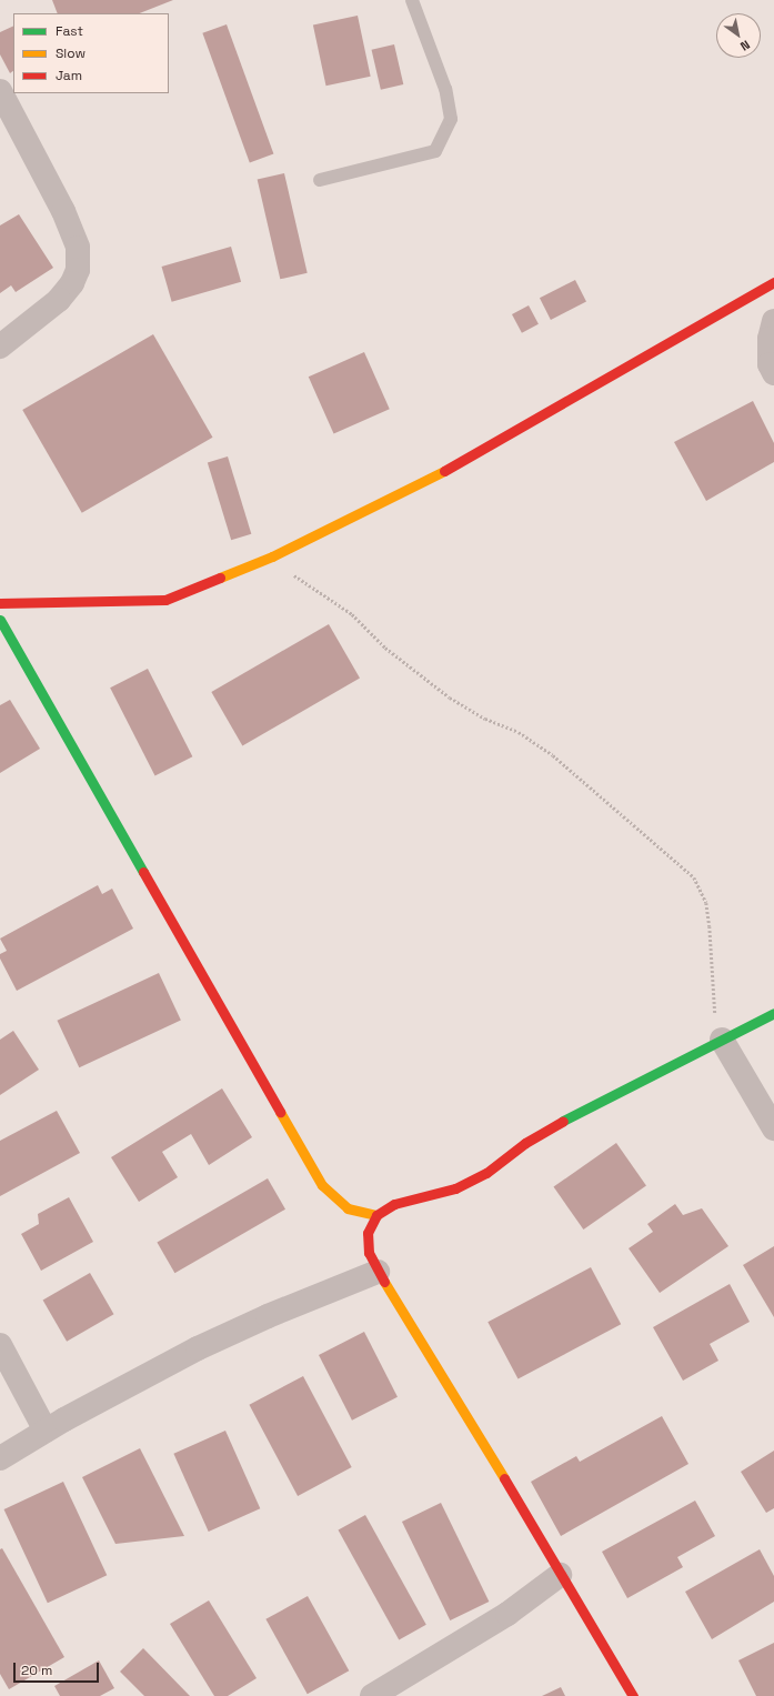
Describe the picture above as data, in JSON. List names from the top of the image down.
{
  "legend": ["Fast", "Slow", "Jam"],
  "scale_bar": "20 m",
  "north": "bottom right"
}
